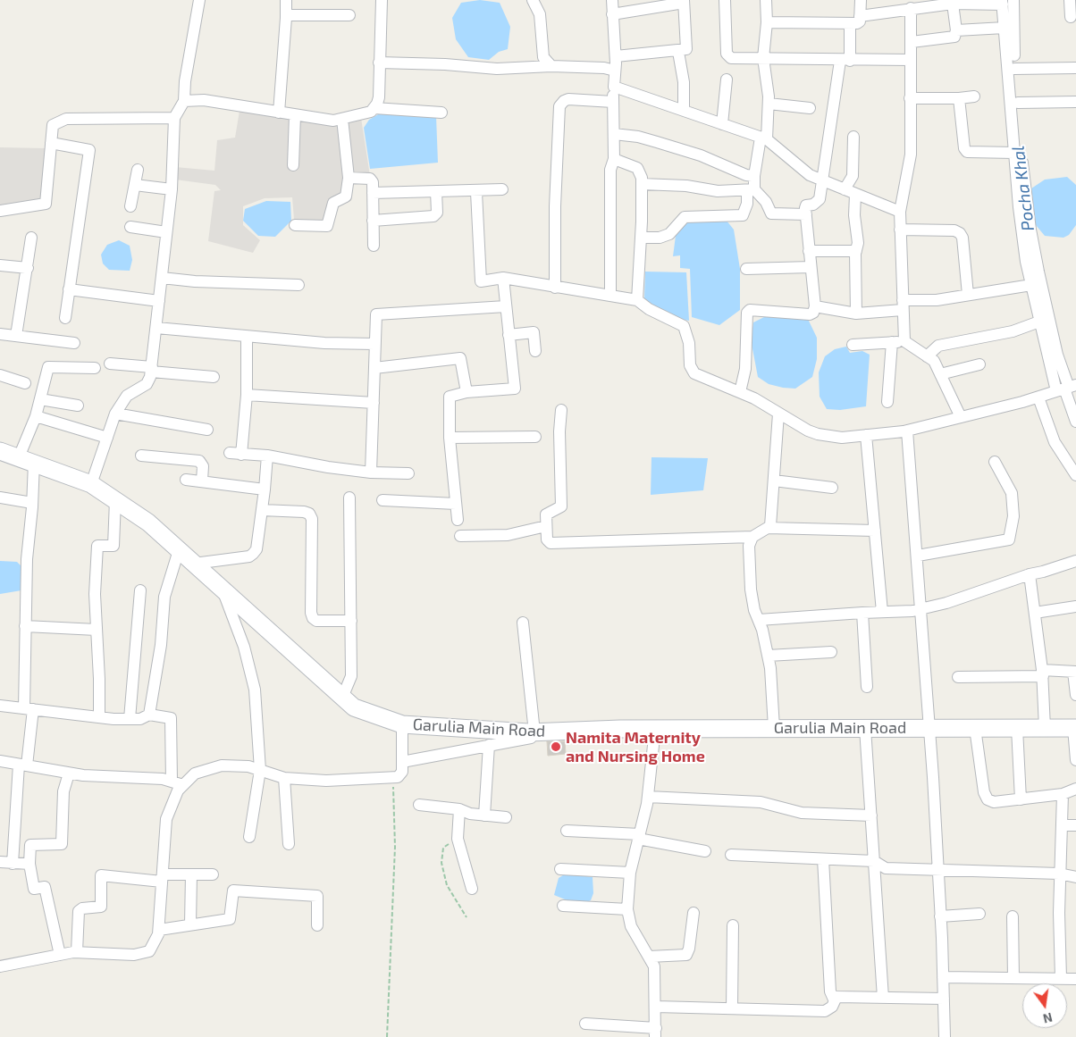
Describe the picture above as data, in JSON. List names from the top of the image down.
{
  "streets": {
    "street": ["Garulia Main Road"]
  },
  "water": ["Pocha Khal"],
  "places": ["Namita Maternity and Nursing Home"],
  "north": "bottom"
}
